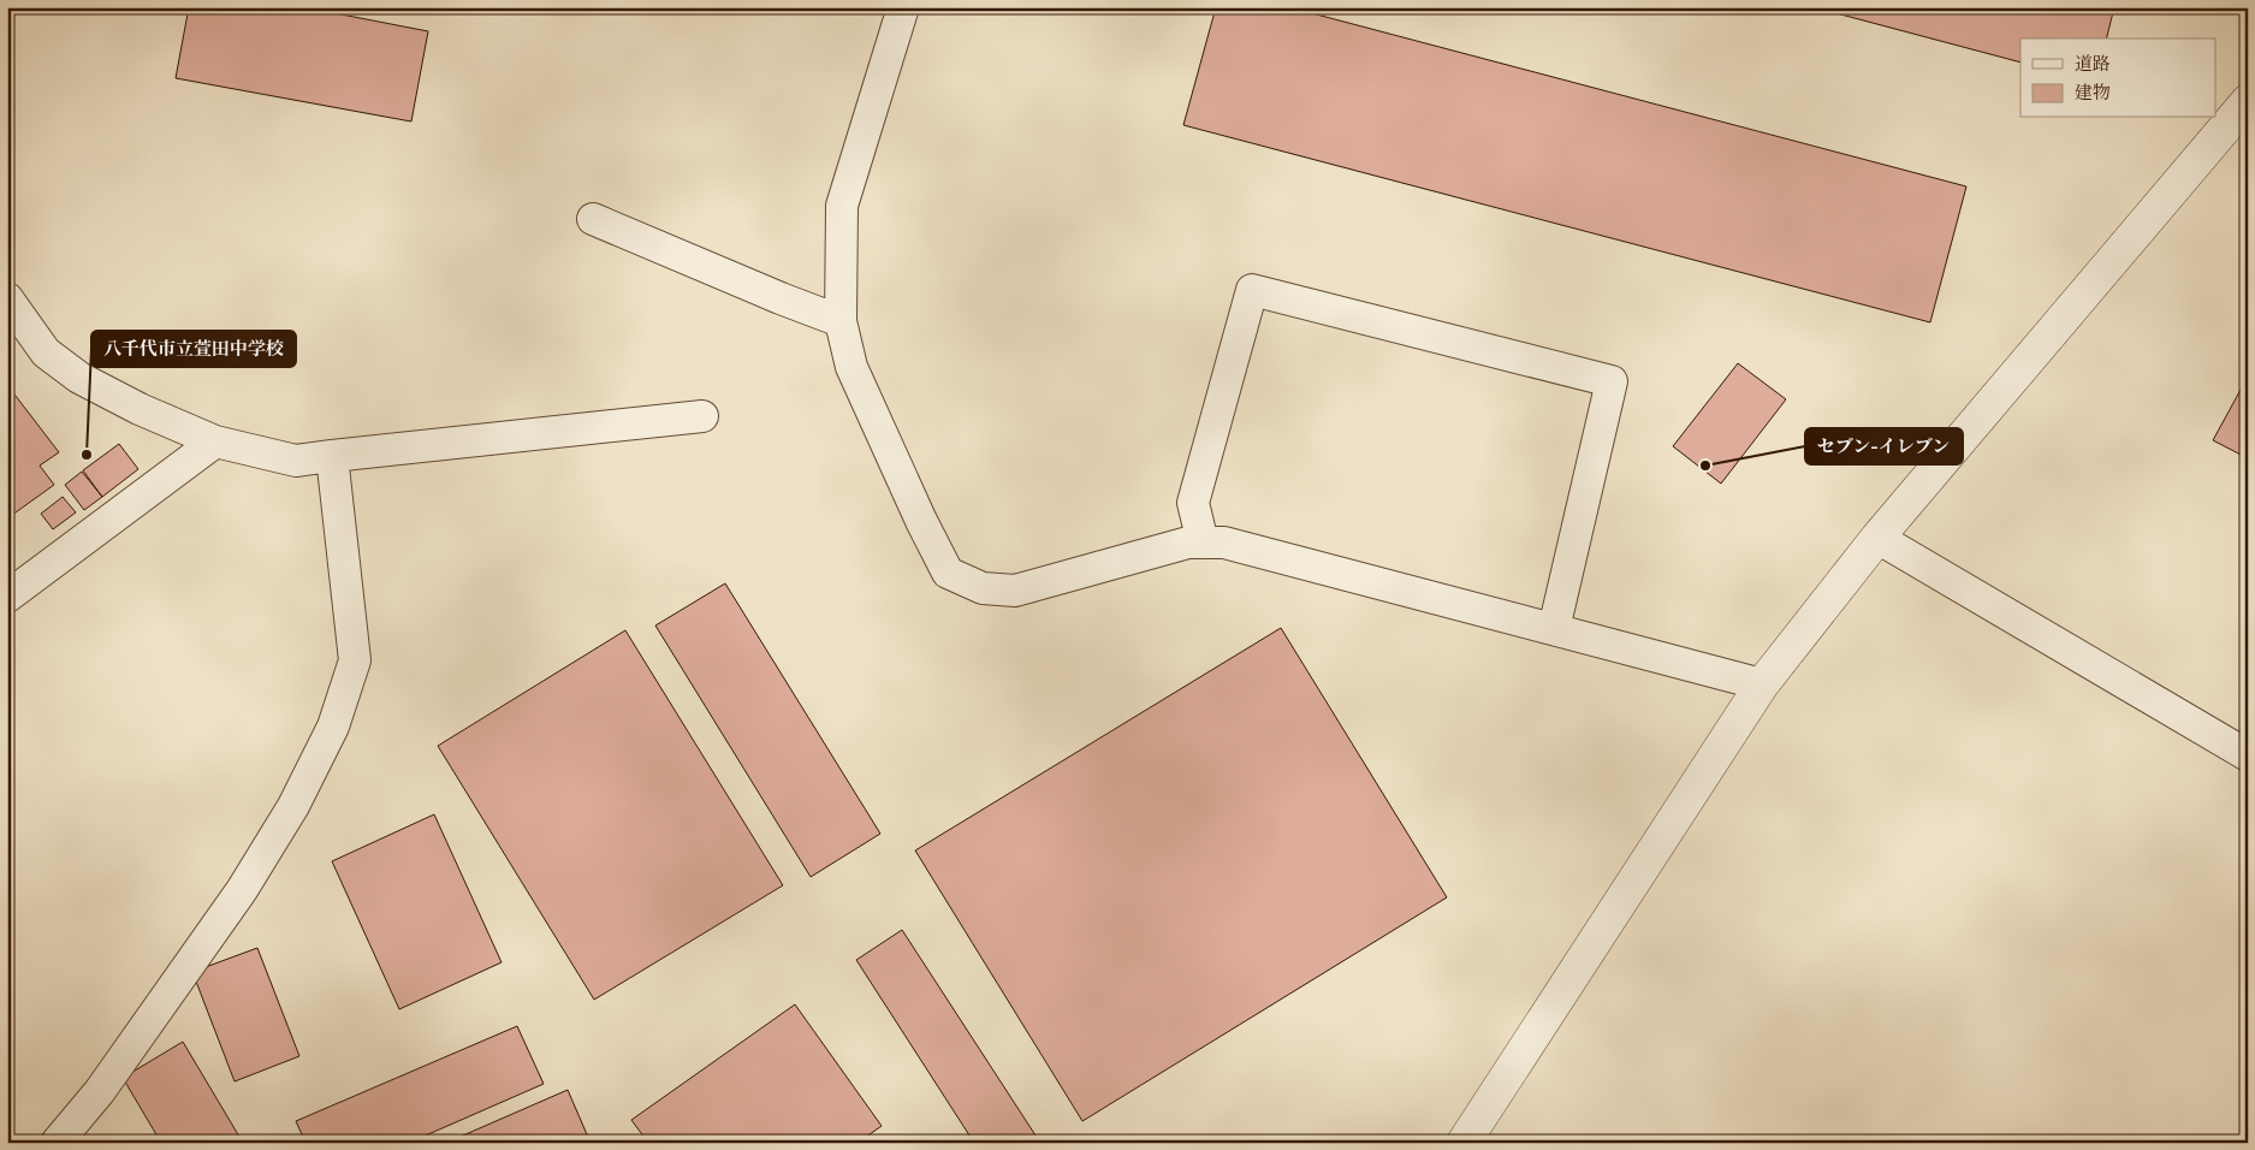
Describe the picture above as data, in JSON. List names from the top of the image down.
{
  "places": ["八千代市立萱田中学校", "セブン-イレブン"],
  "legend": ["道路", "建物"]
}
